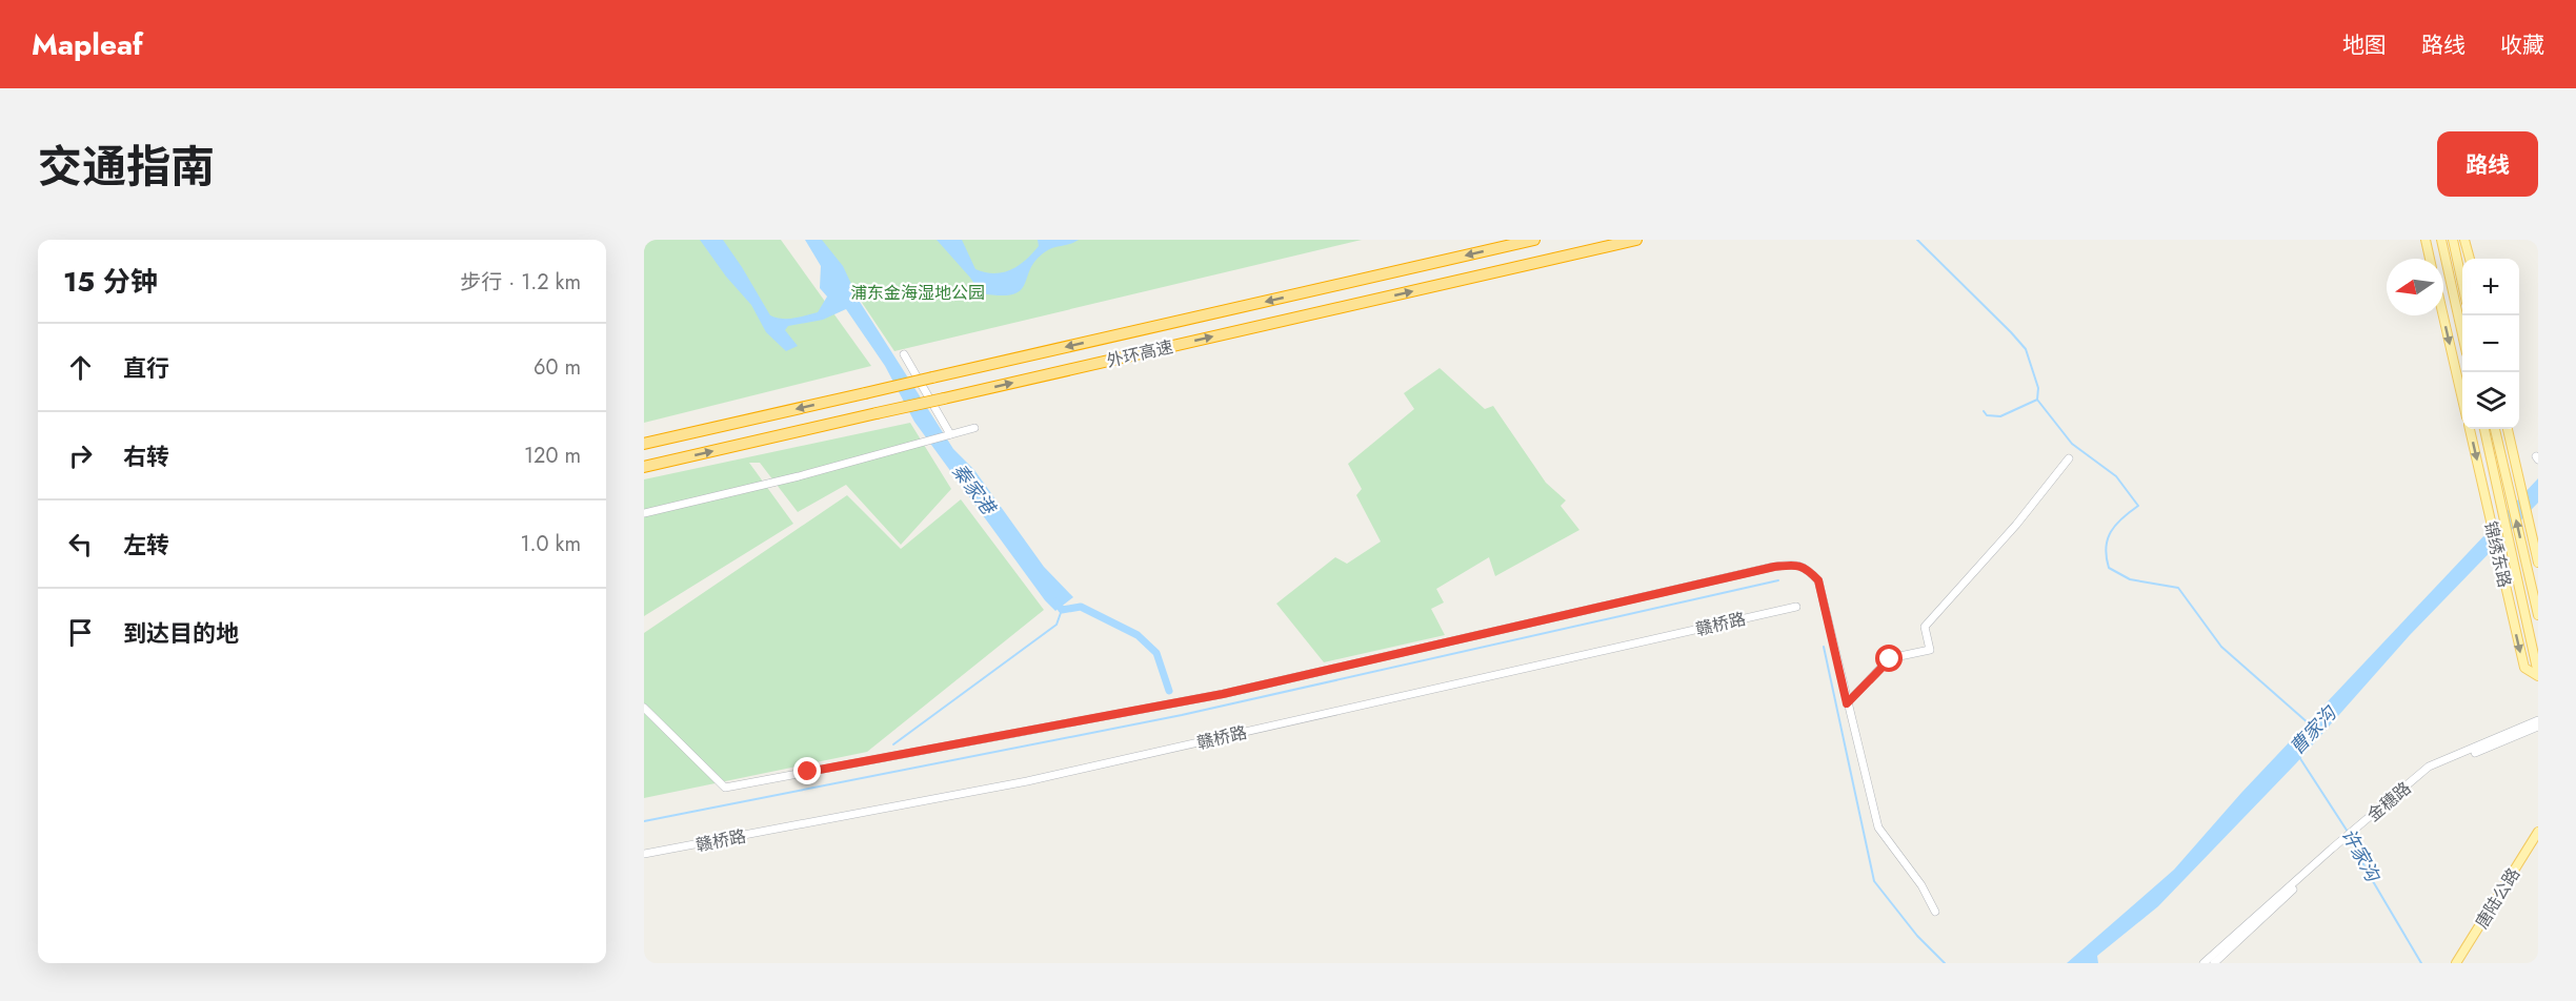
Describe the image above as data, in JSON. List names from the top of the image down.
{
  "streets": {
    "highway": ["外环高速"],
    "main road": ["锦绣东路", "唐陆公路"],
    "street": ["赣桥路", "金穗路"]
  },
  "water": ["秦家港", "曹家沟", "许家沟"],
  "parks": ["浦东金海湿地公园"],
  "north": "left",
  "page": {
    "header": "Mapleaf",
    "nav": ["地图", "路线", "收藏"],
    "title": "交通指南",
    "buttons": "路线",
    "heading": ["15 分钟", "步行 · 1.2 km"],
    "map_buttons": ["+", "−"],
    "list": [
      ["直行", "60 m"],
      ["右转", "120 m"],
      ["左转", "1.0 km"],
      "到达目的地"
    ]
  }
}
